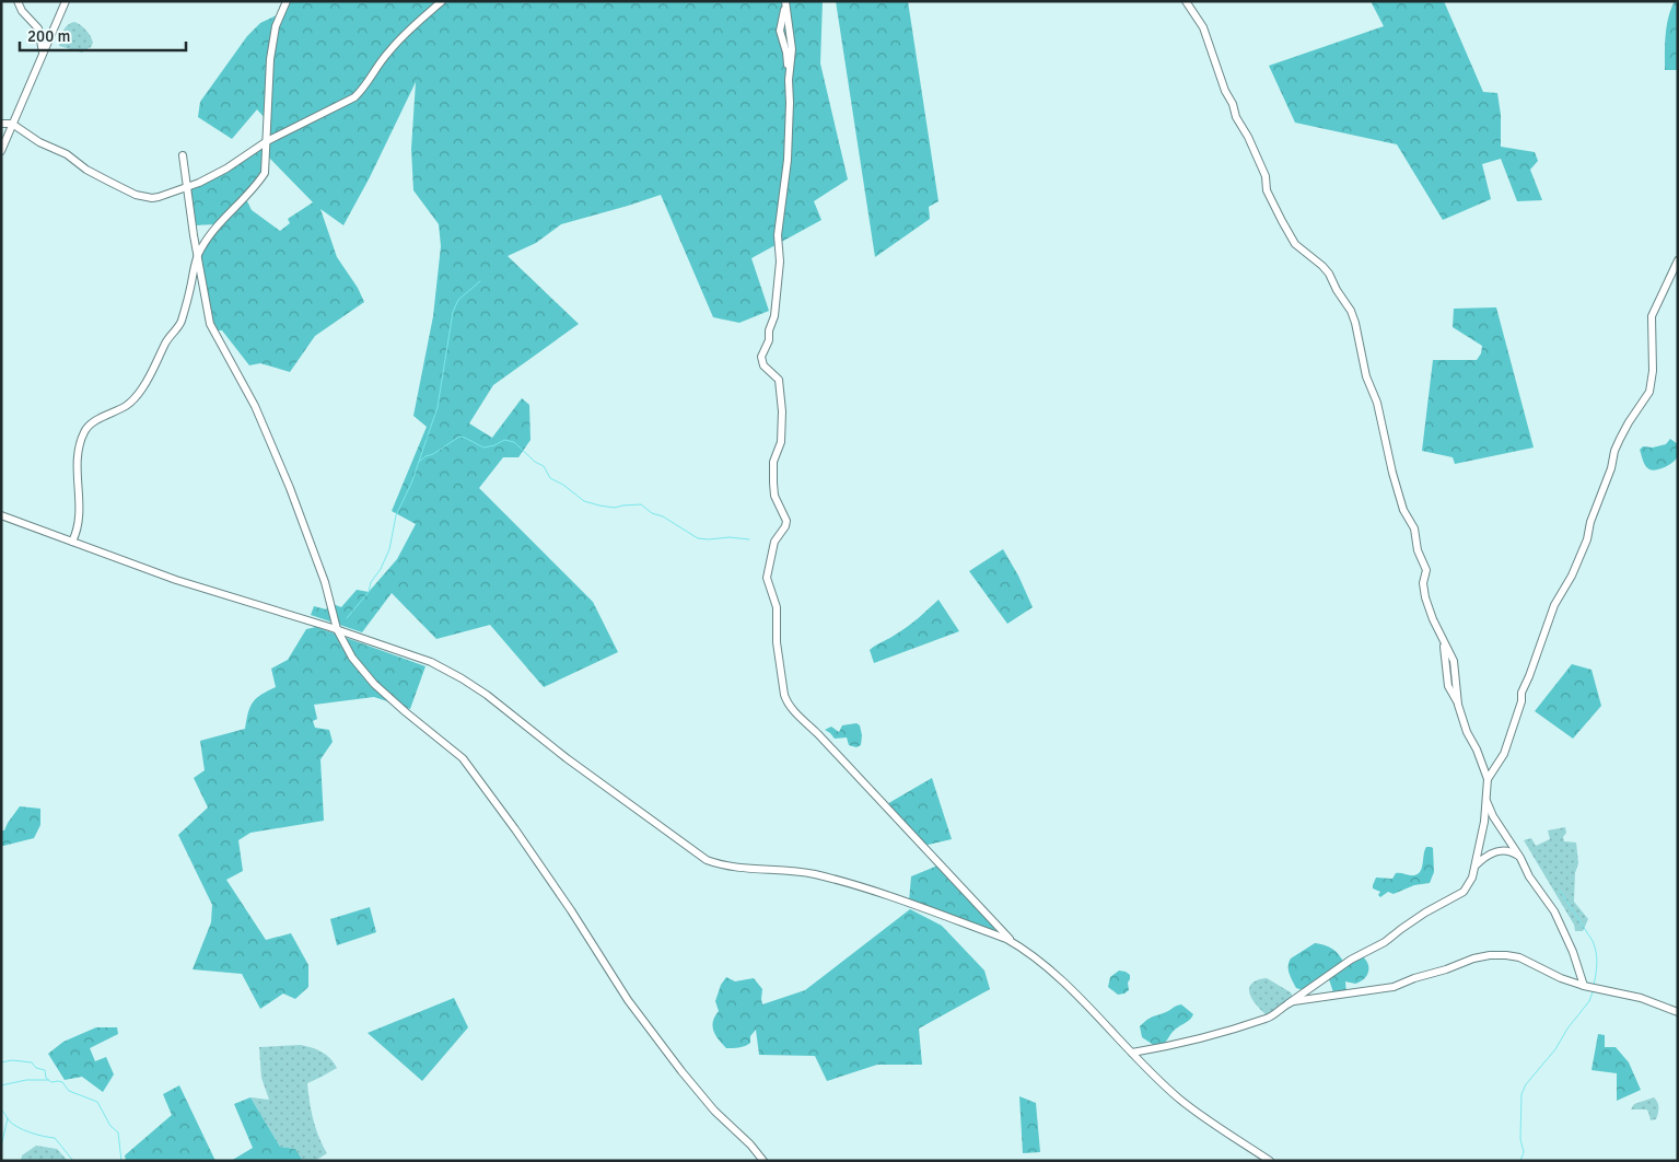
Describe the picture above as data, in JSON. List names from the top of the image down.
{
  "scale_bar": "200 m"
}
